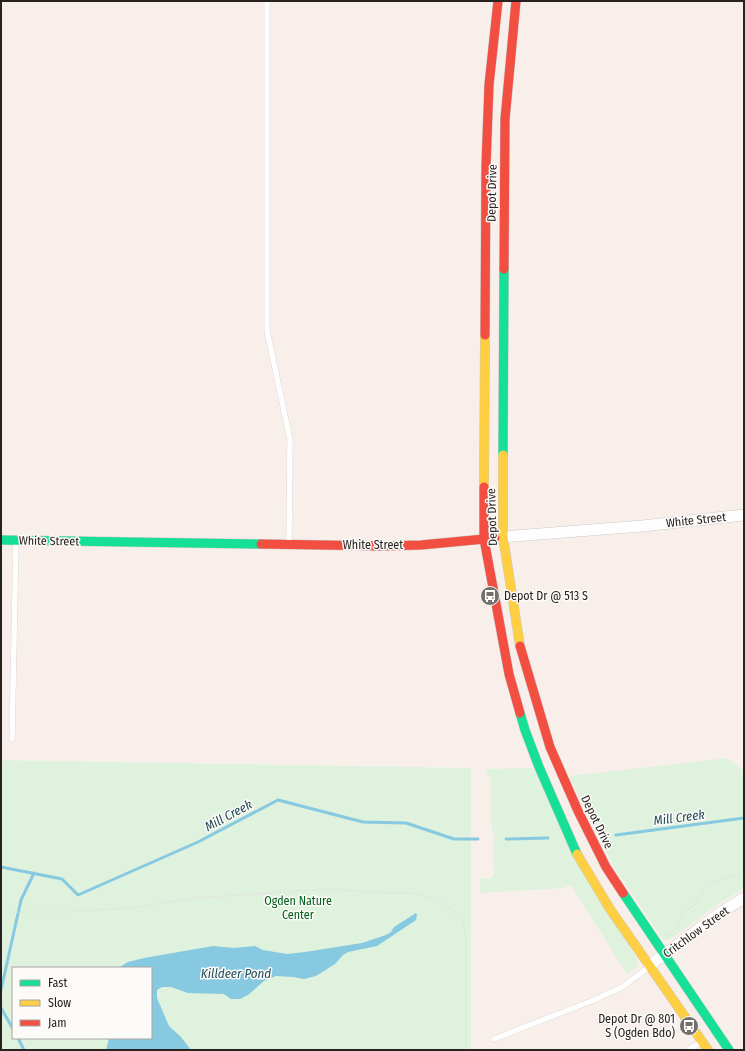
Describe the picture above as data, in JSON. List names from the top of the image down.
{
  "streets": {
    "main road": ["Depot Drive", "White Street"],
    "street": ["Critchlow Street"]
  },
  "crossings": [
    ["Depot Drive", "White Street"],
    ["Depot Drive", "Critchlow Street"]
  ],
  "water": ["Mill Creek", "Killdeer Pond"],
  "parks": ["Ogden Nature Center"],
  "places": {
    "bus stop": ["Depot Dr @ 513 S", "Depot Dr @ 801 S (Ogden Bdo)"]
  },
  "legend": ["Fast", "Slow", "Jam"]
}
